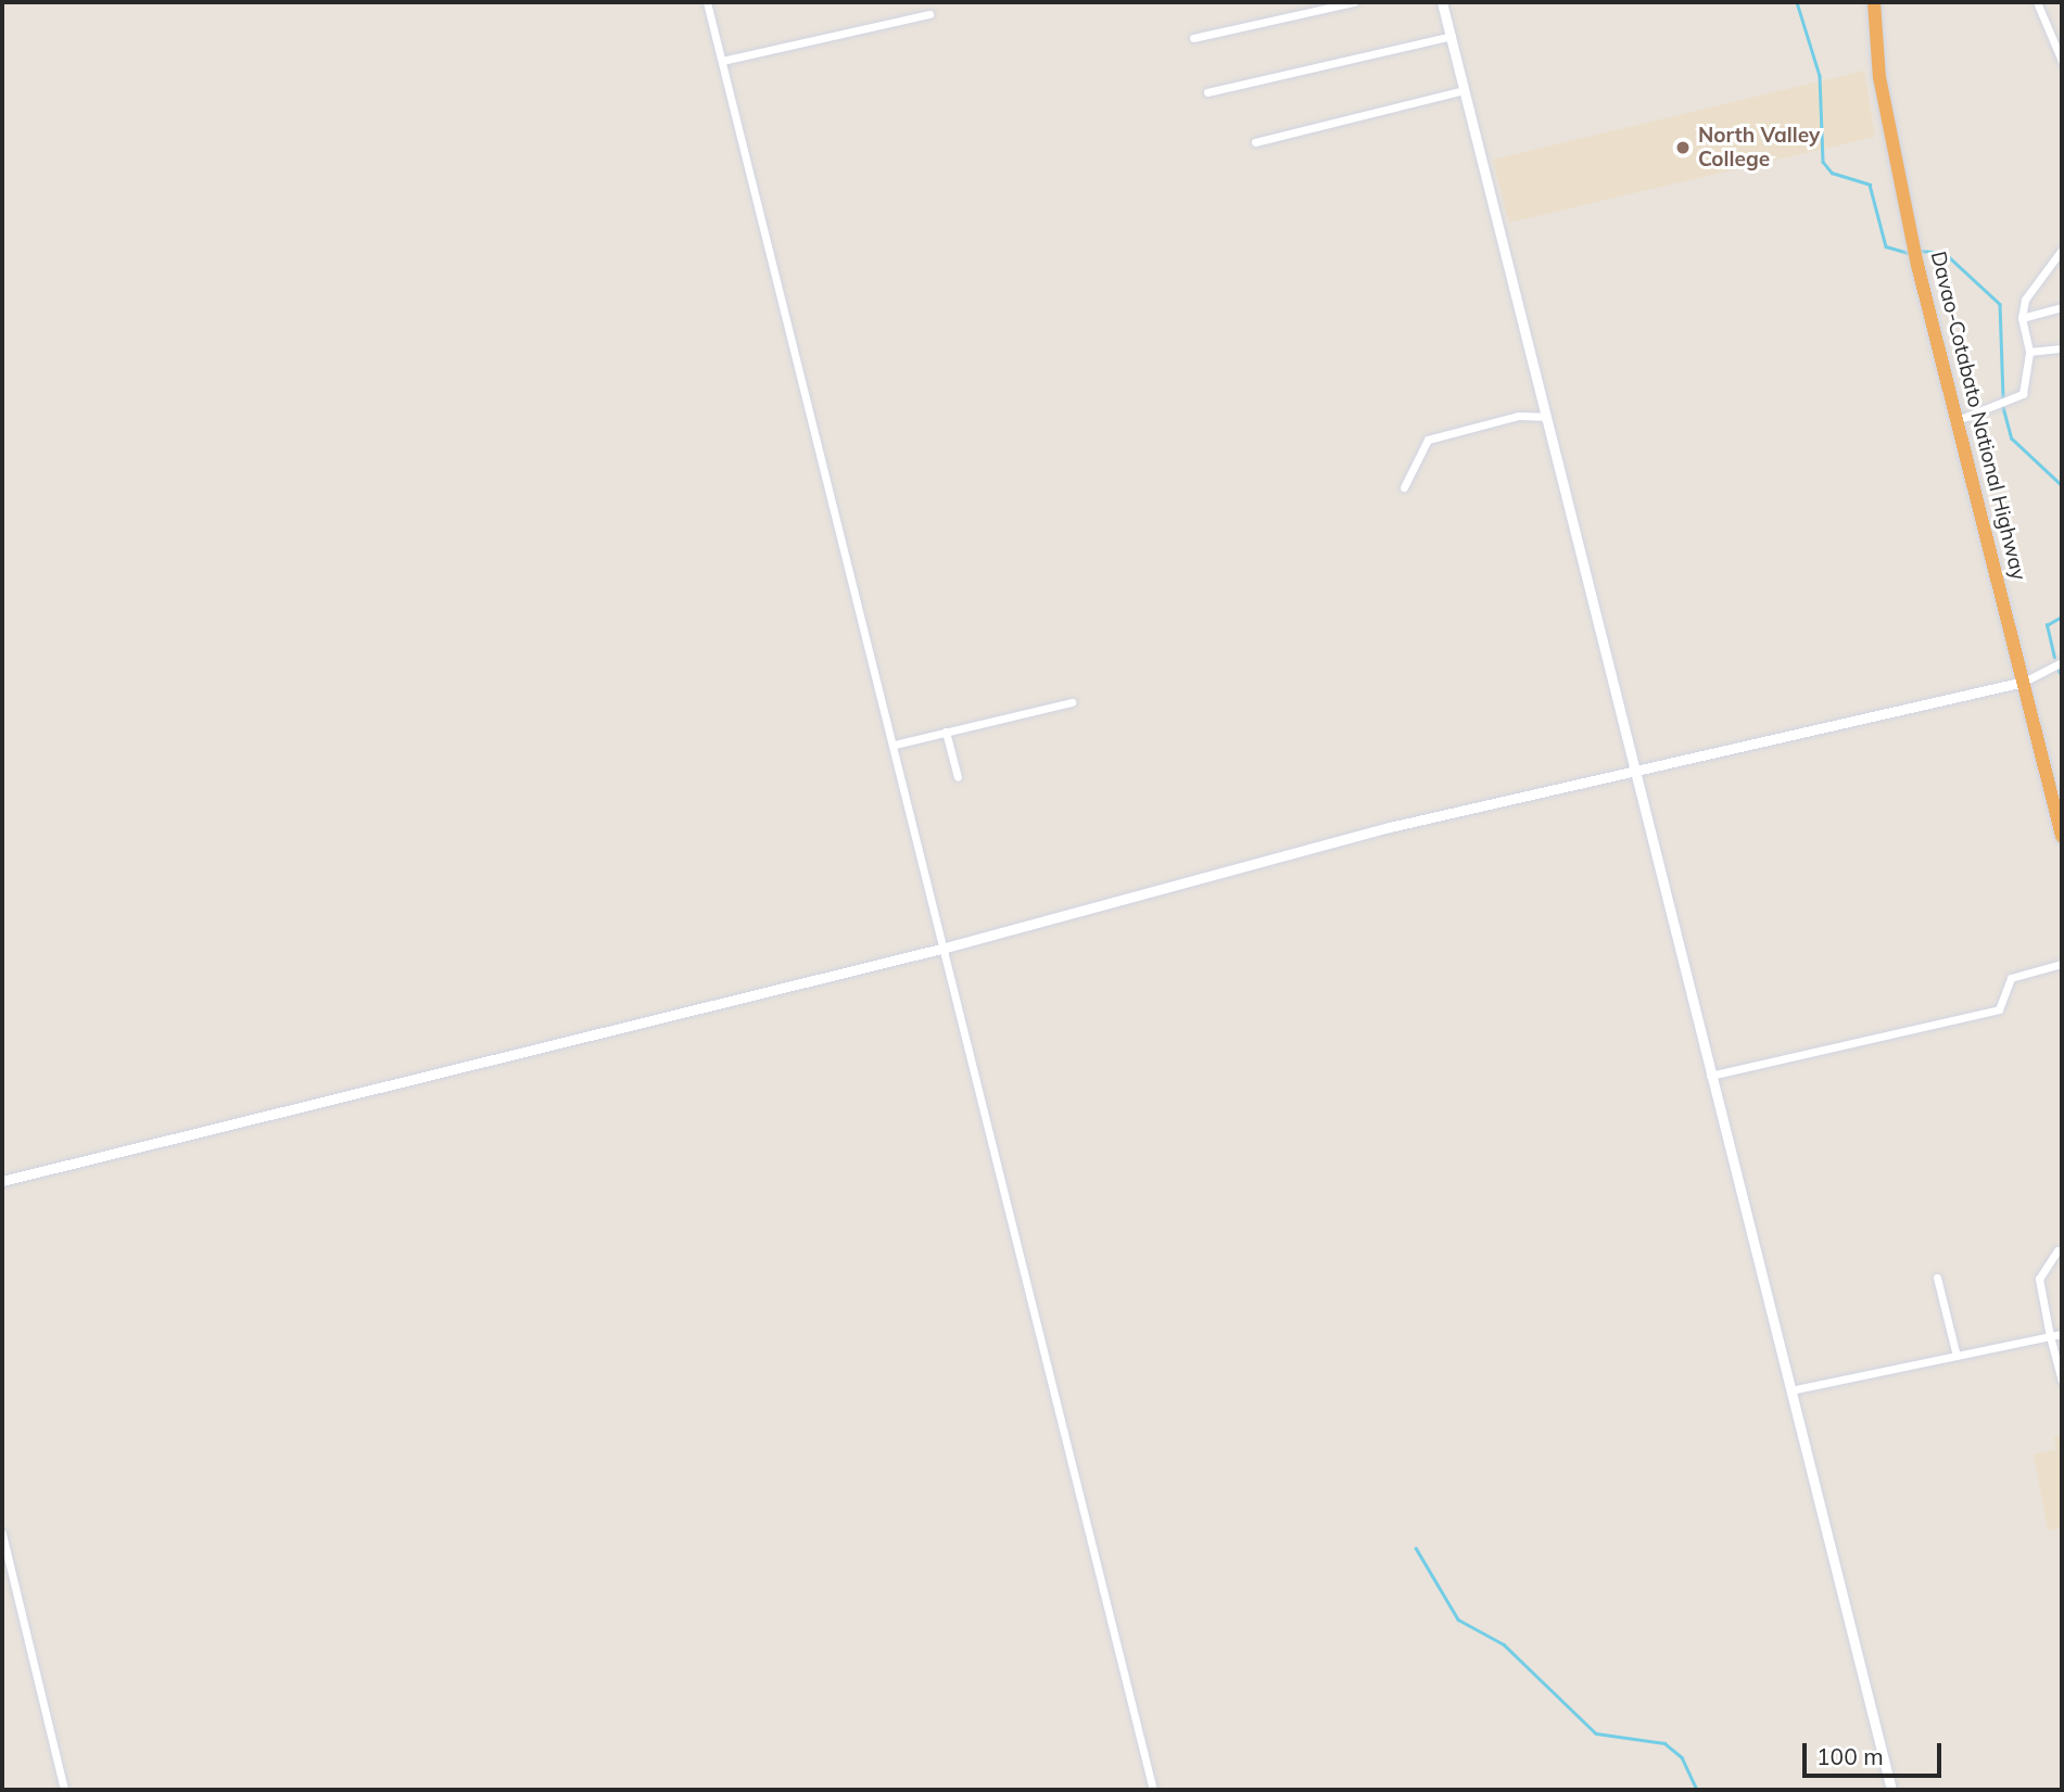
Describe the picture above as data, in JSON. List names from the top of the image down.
{
  "streets": {
    "highway": ["Davao-Cotabato National Highway"]
  },
  "places": ["North Valley College"],
  "scale_bar": "100 m"
}
